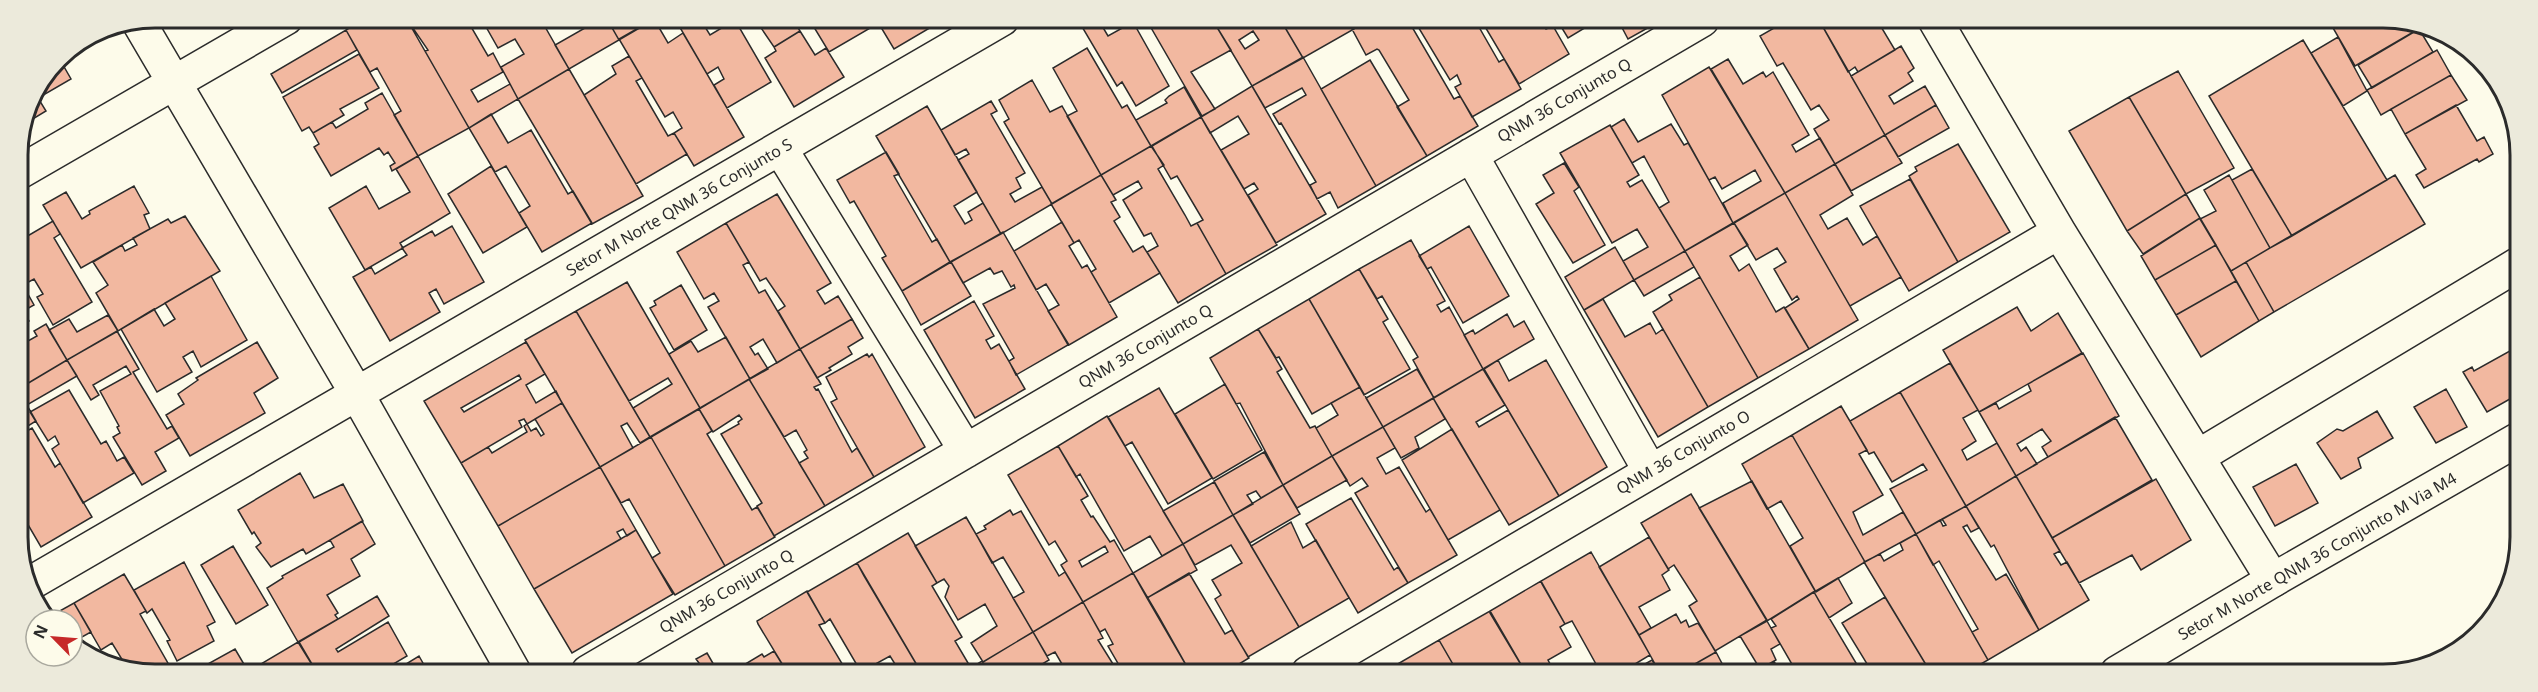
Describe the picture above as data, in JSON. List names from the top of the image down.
{
  "streets": {
    "street": [
      "QNM 36 Conjunto Q",
      "Setor M Norte QNM 36 Conjunto S",
      "QNM 36 Conjunto O",
      "Setor M Norte QNM 36 Conjunto M Via M4"
    ]
  },
  "north": "top left"
}
